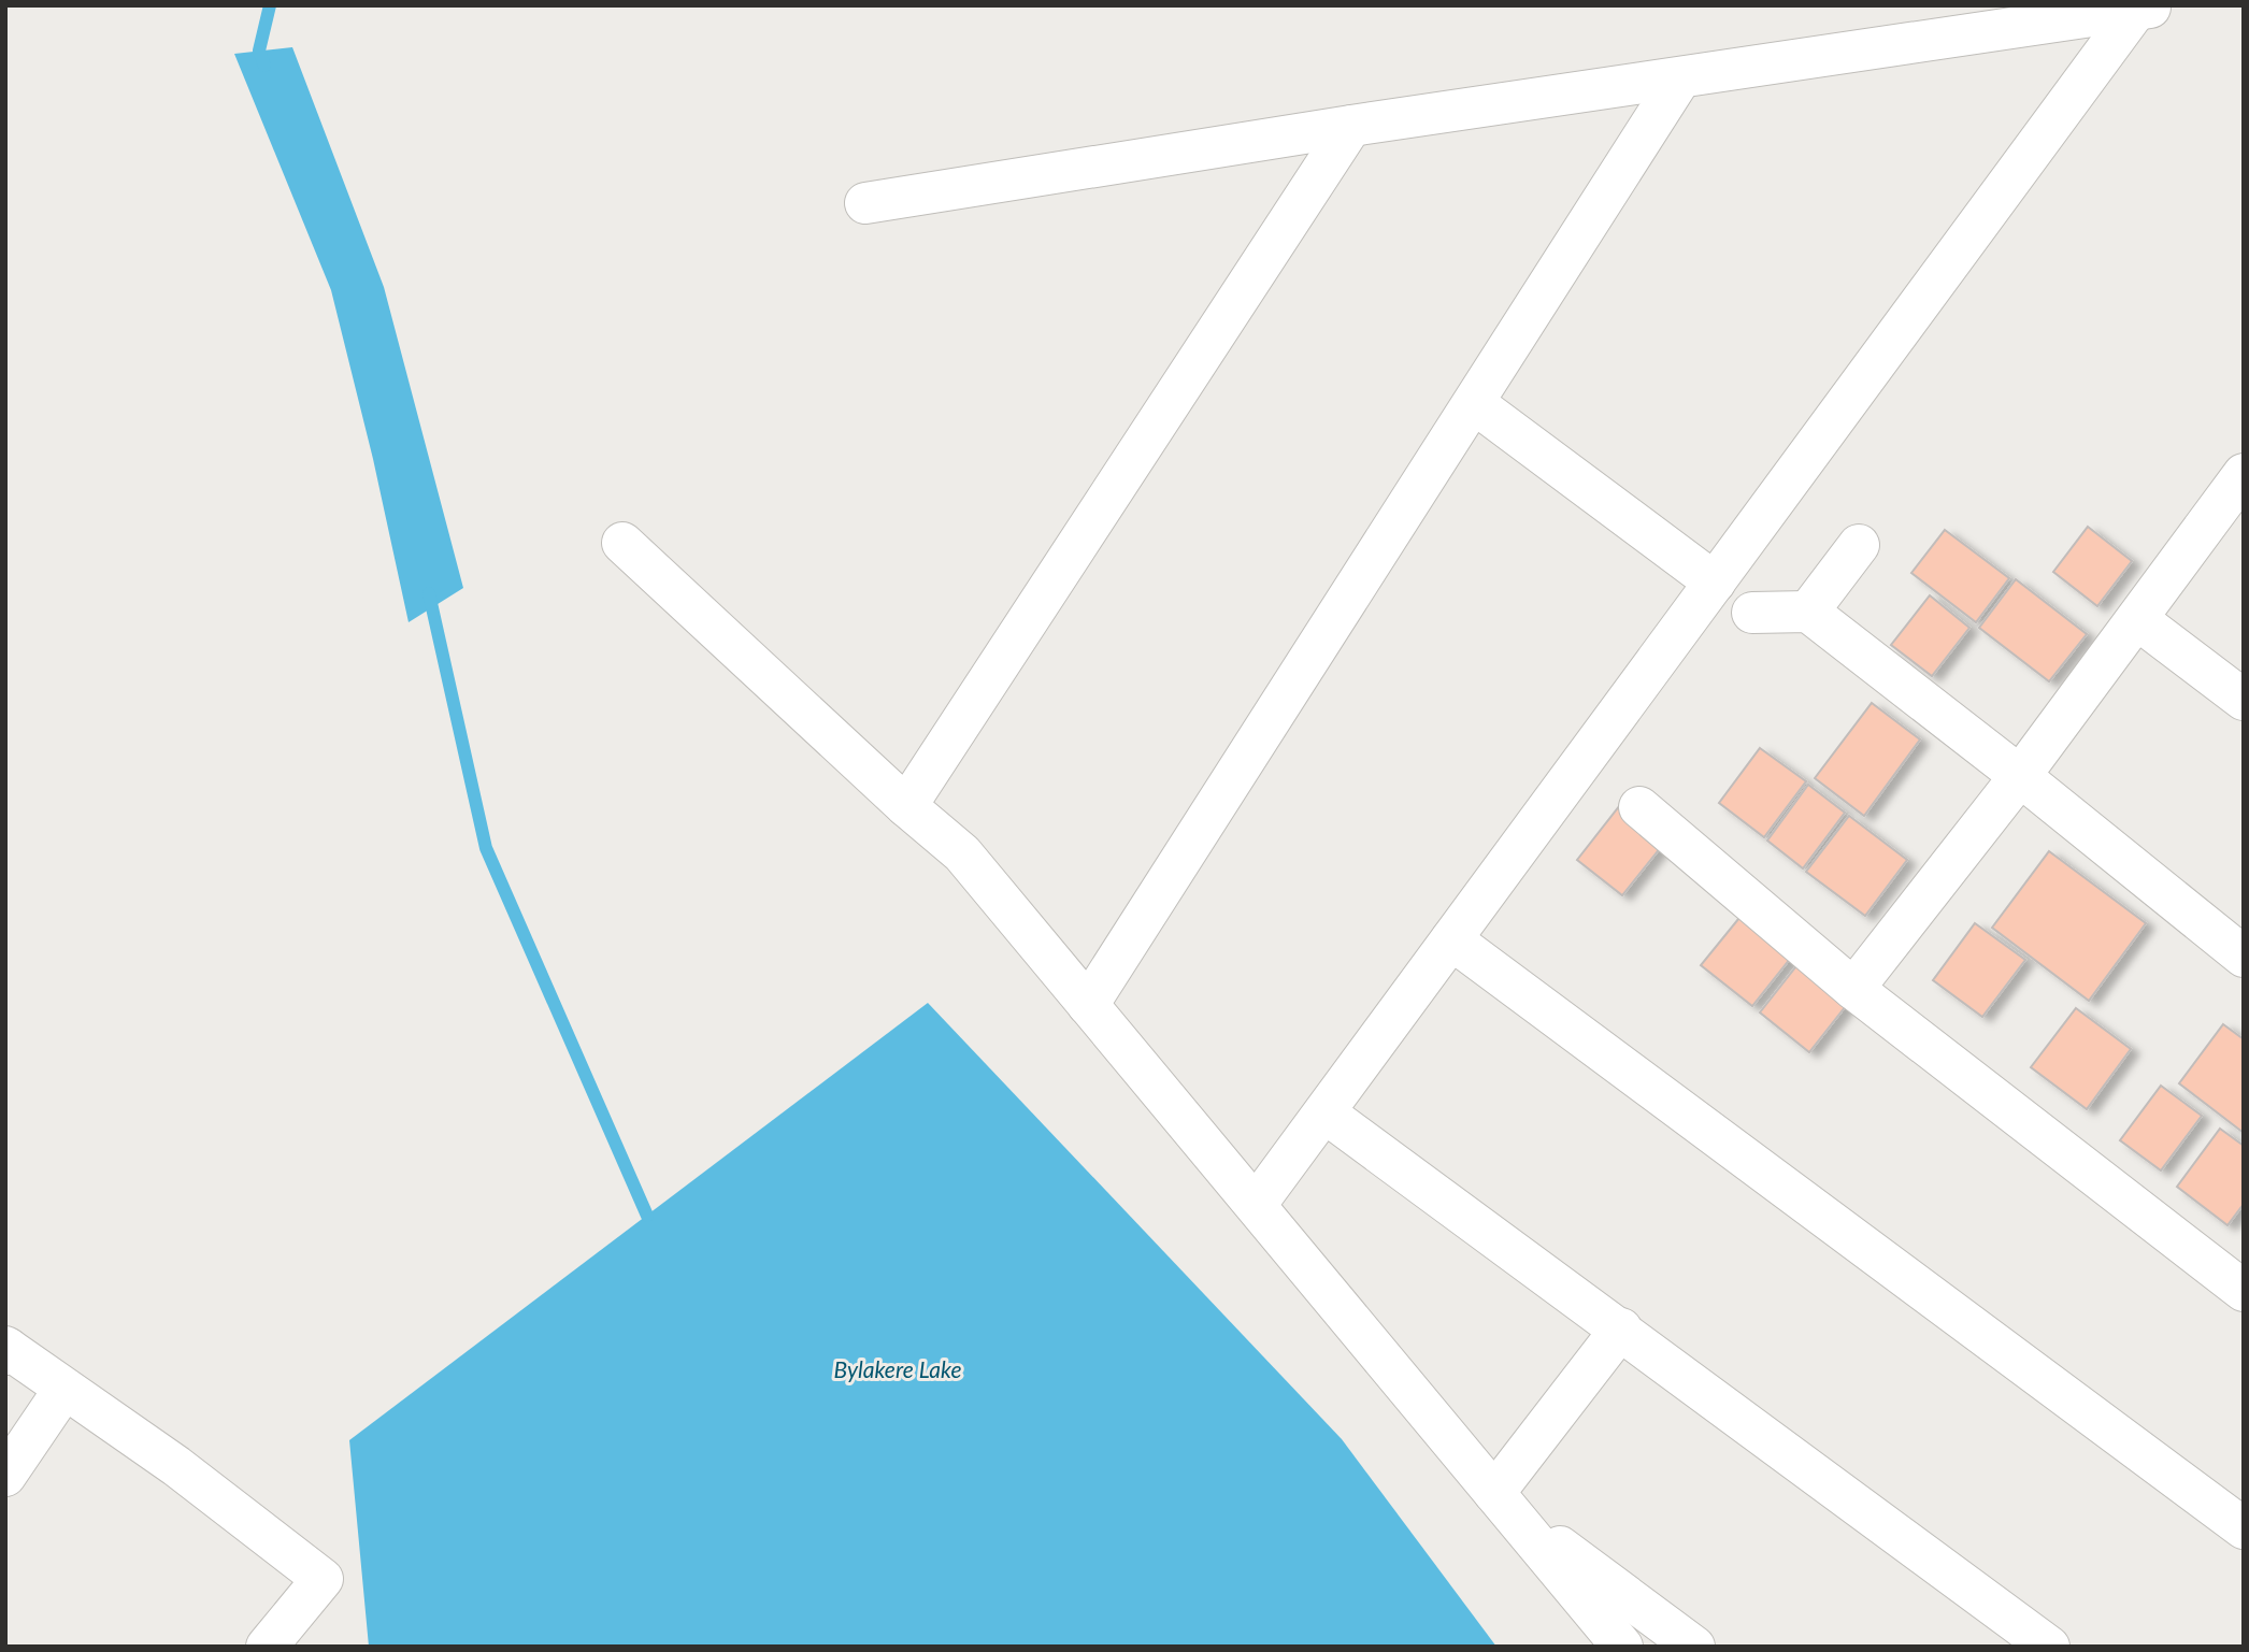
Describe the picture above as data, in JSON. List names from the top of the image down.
{
  "water": ["Bylakere Lake"]
}
